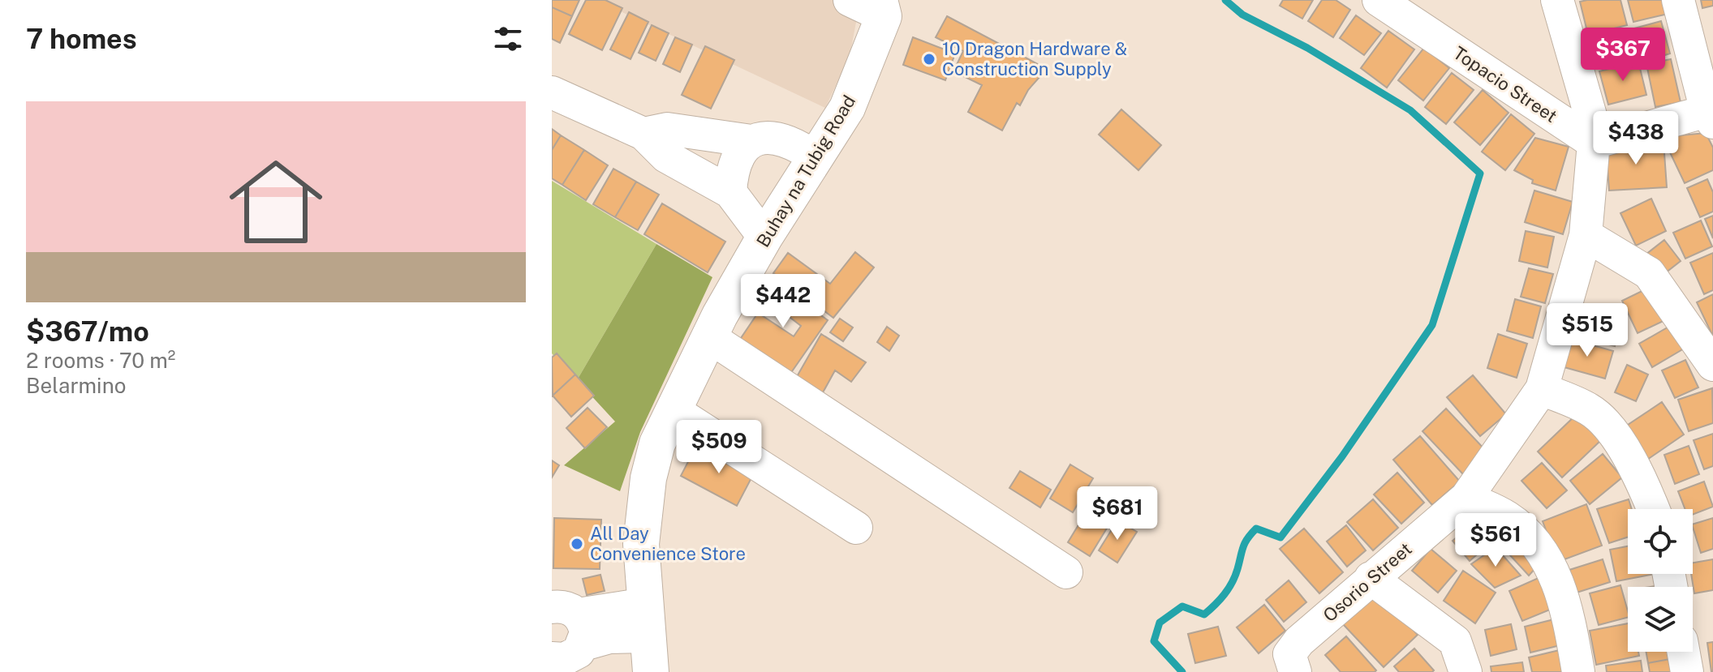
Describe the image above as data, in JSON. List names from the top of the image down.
{
  "streets": {
    "main road": ["Buhay na Tubig Road"],
    "street": ["Topacio Street", "Osorio Street"]
  },
  "crossings": [
    ["Topacio Street", "Osorio Street"]
  ],
  "places": ["10 Dragon Hardware & Construction Supply", "All Day Convenience Store"],
  "page": {
    "heading": "7 homes",
    "price": [
      "$367",
      "$438",
      "$442",
      "$515",
      "$509",
      "$681",
      "$561"
    ],
    "list": [
      {
        "name": "$367/mo",
        "note": "2 rooms · 70 m² · Belarmino"
      }
    ]
  }
}
